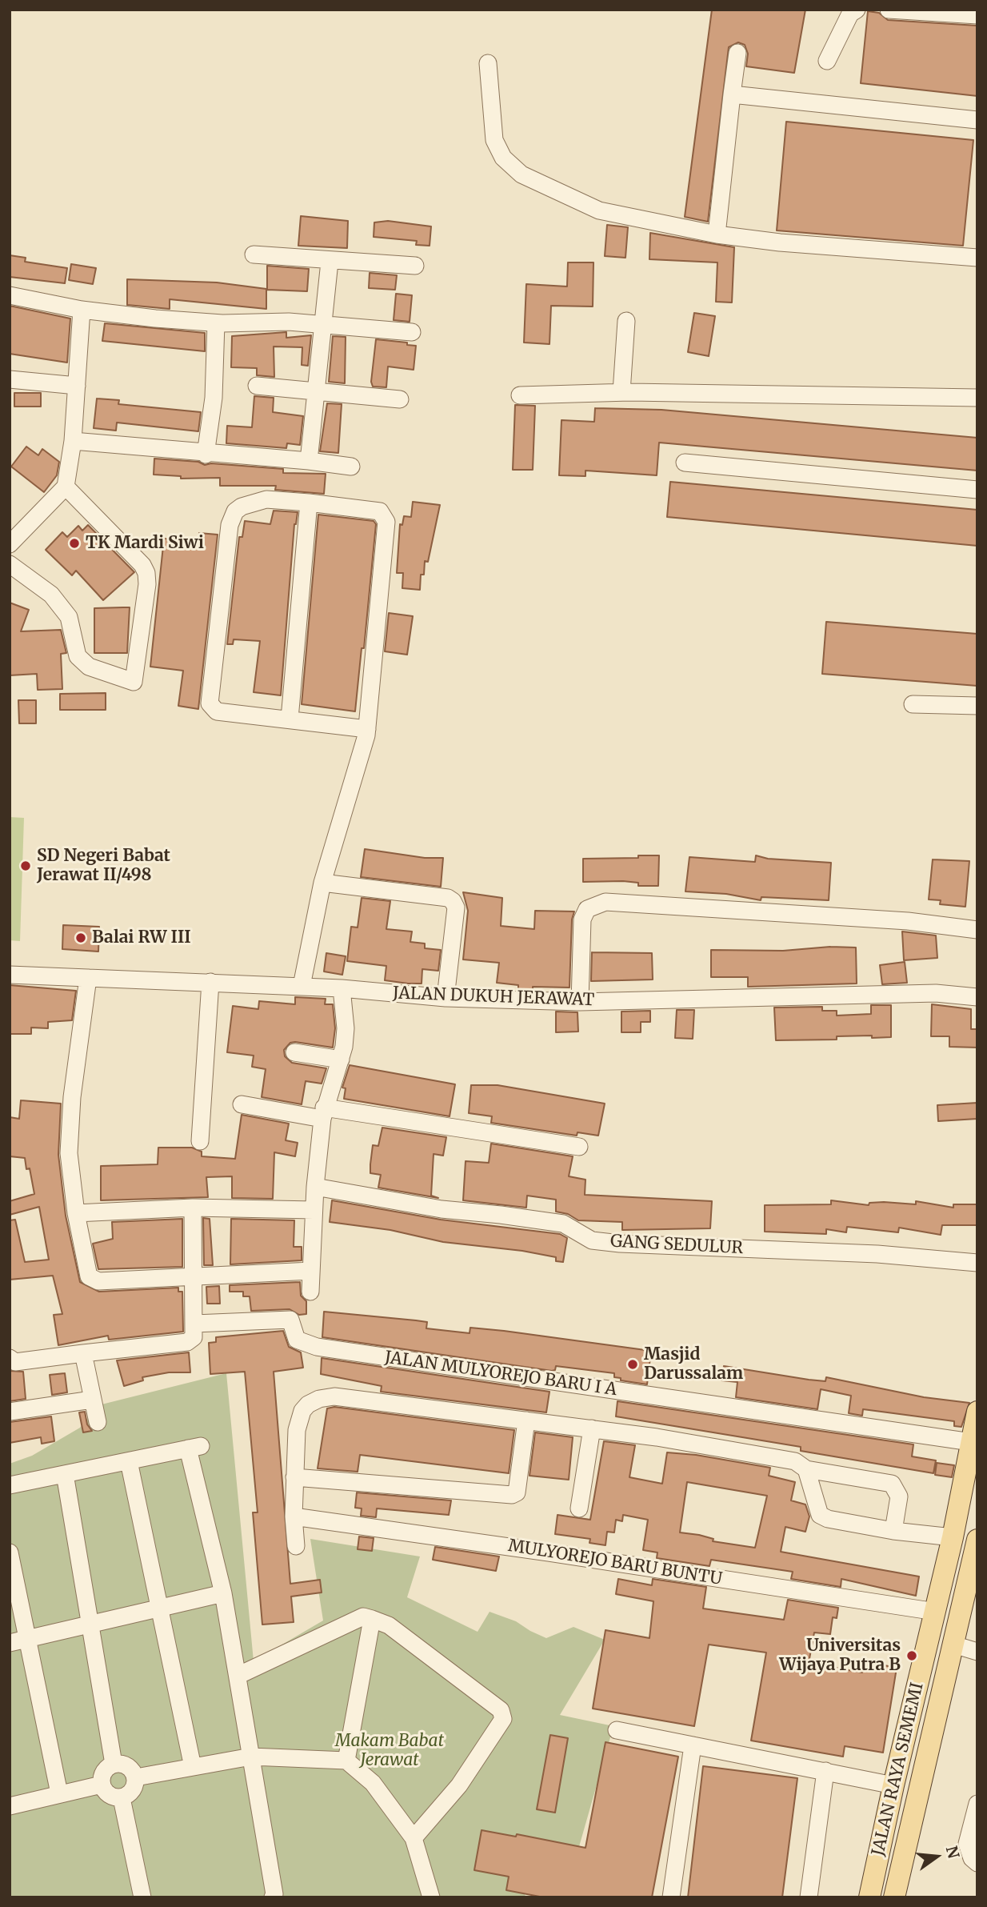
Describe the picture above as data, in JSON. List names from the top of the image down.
{
  "streets": {
    "main road": ["JALAN RAYA SEMEMI"],
    "street": [
      "JALAN DUKUH JERAWAT",
      "GANG SEDULUR",
      "JALAN MULYOREJO BARU I A",
      "MULYOREJO BARU BUNTU"
    ]
  },
  "crossings": [
    ["JALAN MULYOREJO BARU I A", "JALAN RAYA SEMEMI"],
    ["MULYOREJO BARU BUNTU", "JALAN RAYA SEMEMI"]
  ],
  "parks": ["Makam Babat Jerawat"],
  "places": [
    "TK Mardi Siwi",
    "SD Negeri Babat Jerawat II/498",
    "Balai RW III",
    "Masjid Darussalam",
    "Universitas Wijaya Putra B"
  ],
  "north": "right"
}
